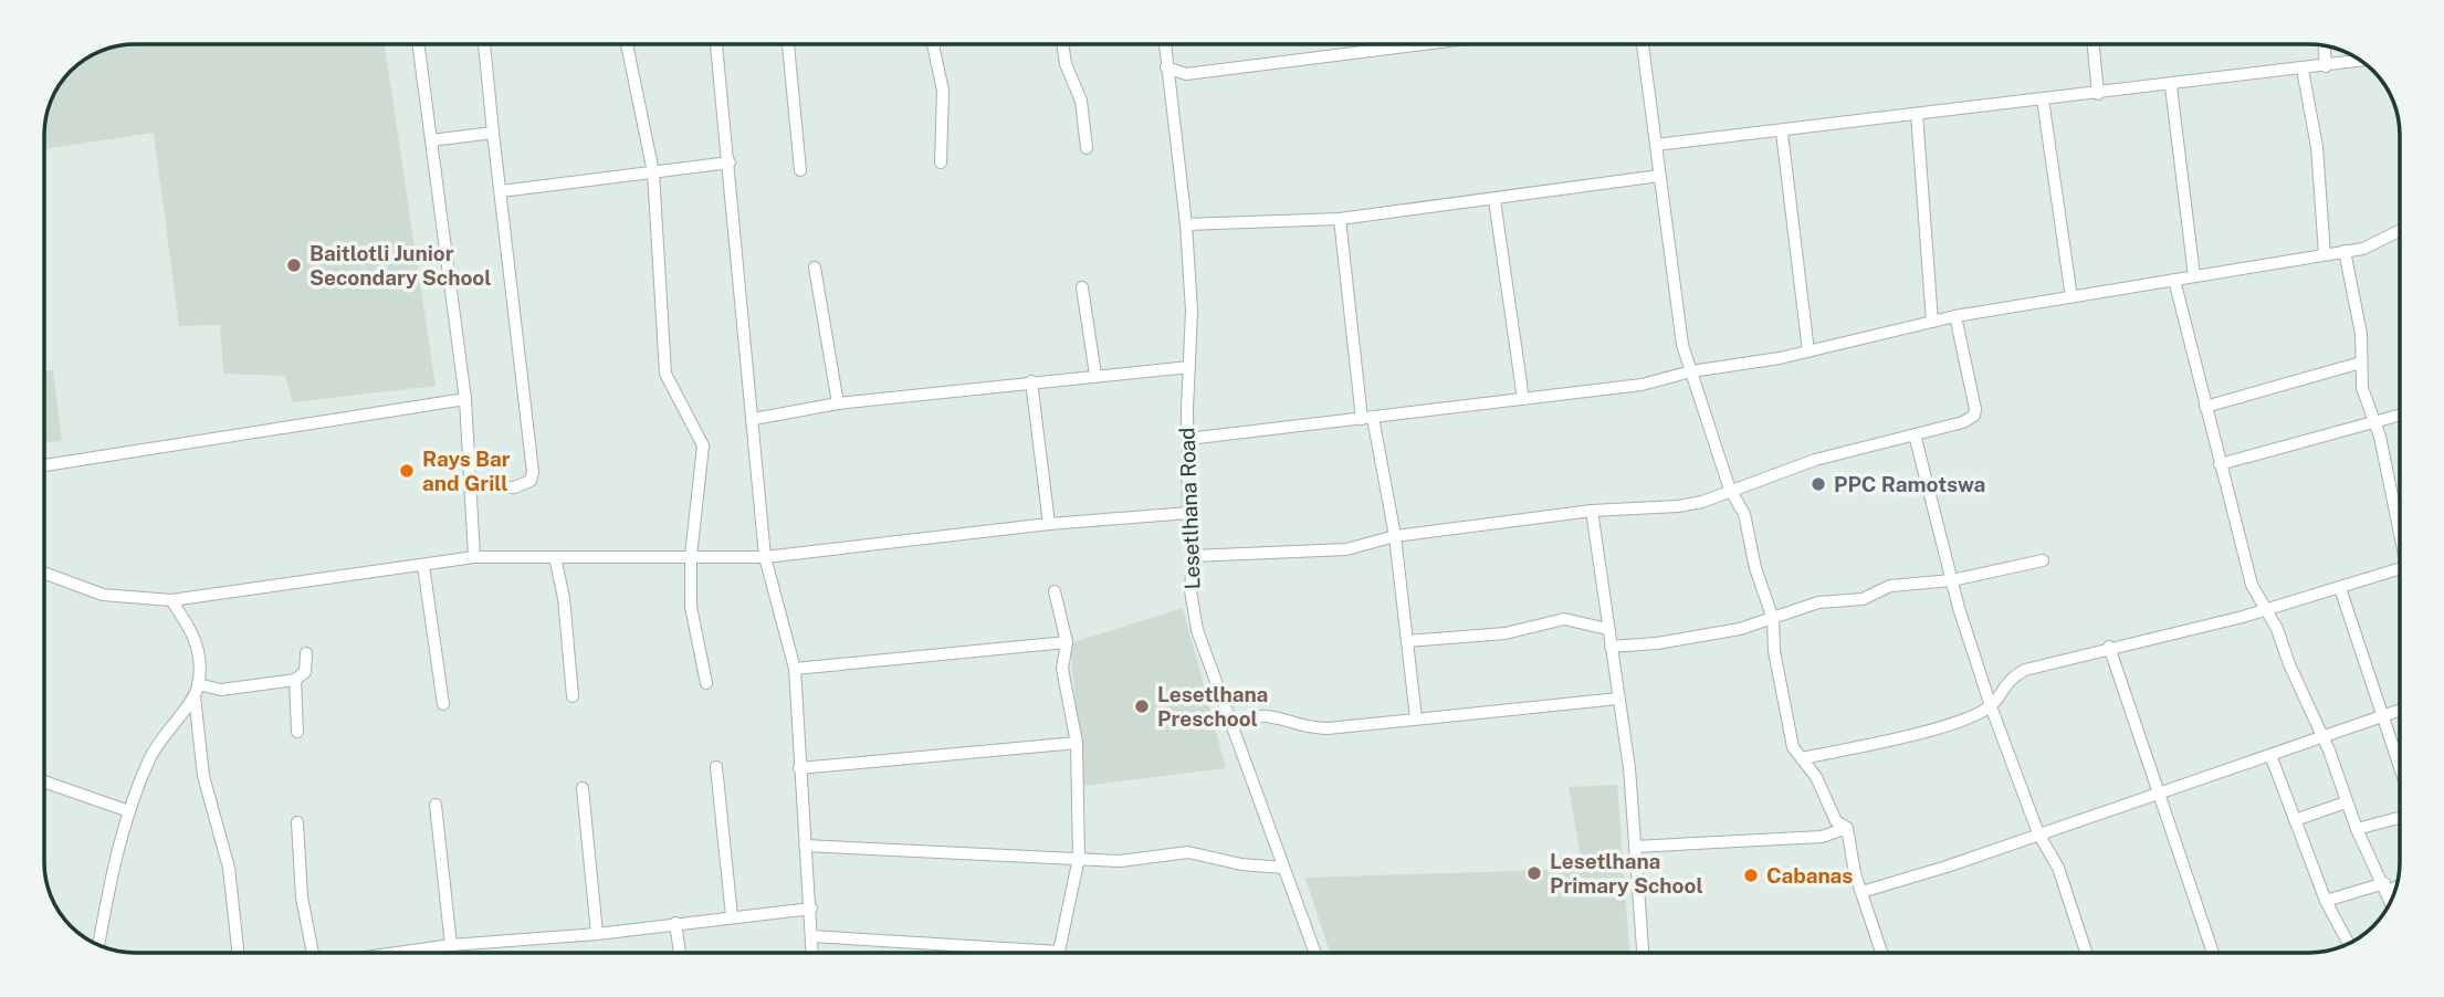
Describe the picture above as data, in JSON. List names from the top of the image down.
{
  "streets": {
    "street": ["Lesetlhana Road"]
  },
  "places": [
    "Baitlotli Junior Secondary School",
    "Rays Bar and Grill",
    "PPC Ramotswa",
    "Lesetlhana Preschool",
    "Lesetlhana Primary School",
    "Cabanas"
  ]
}
